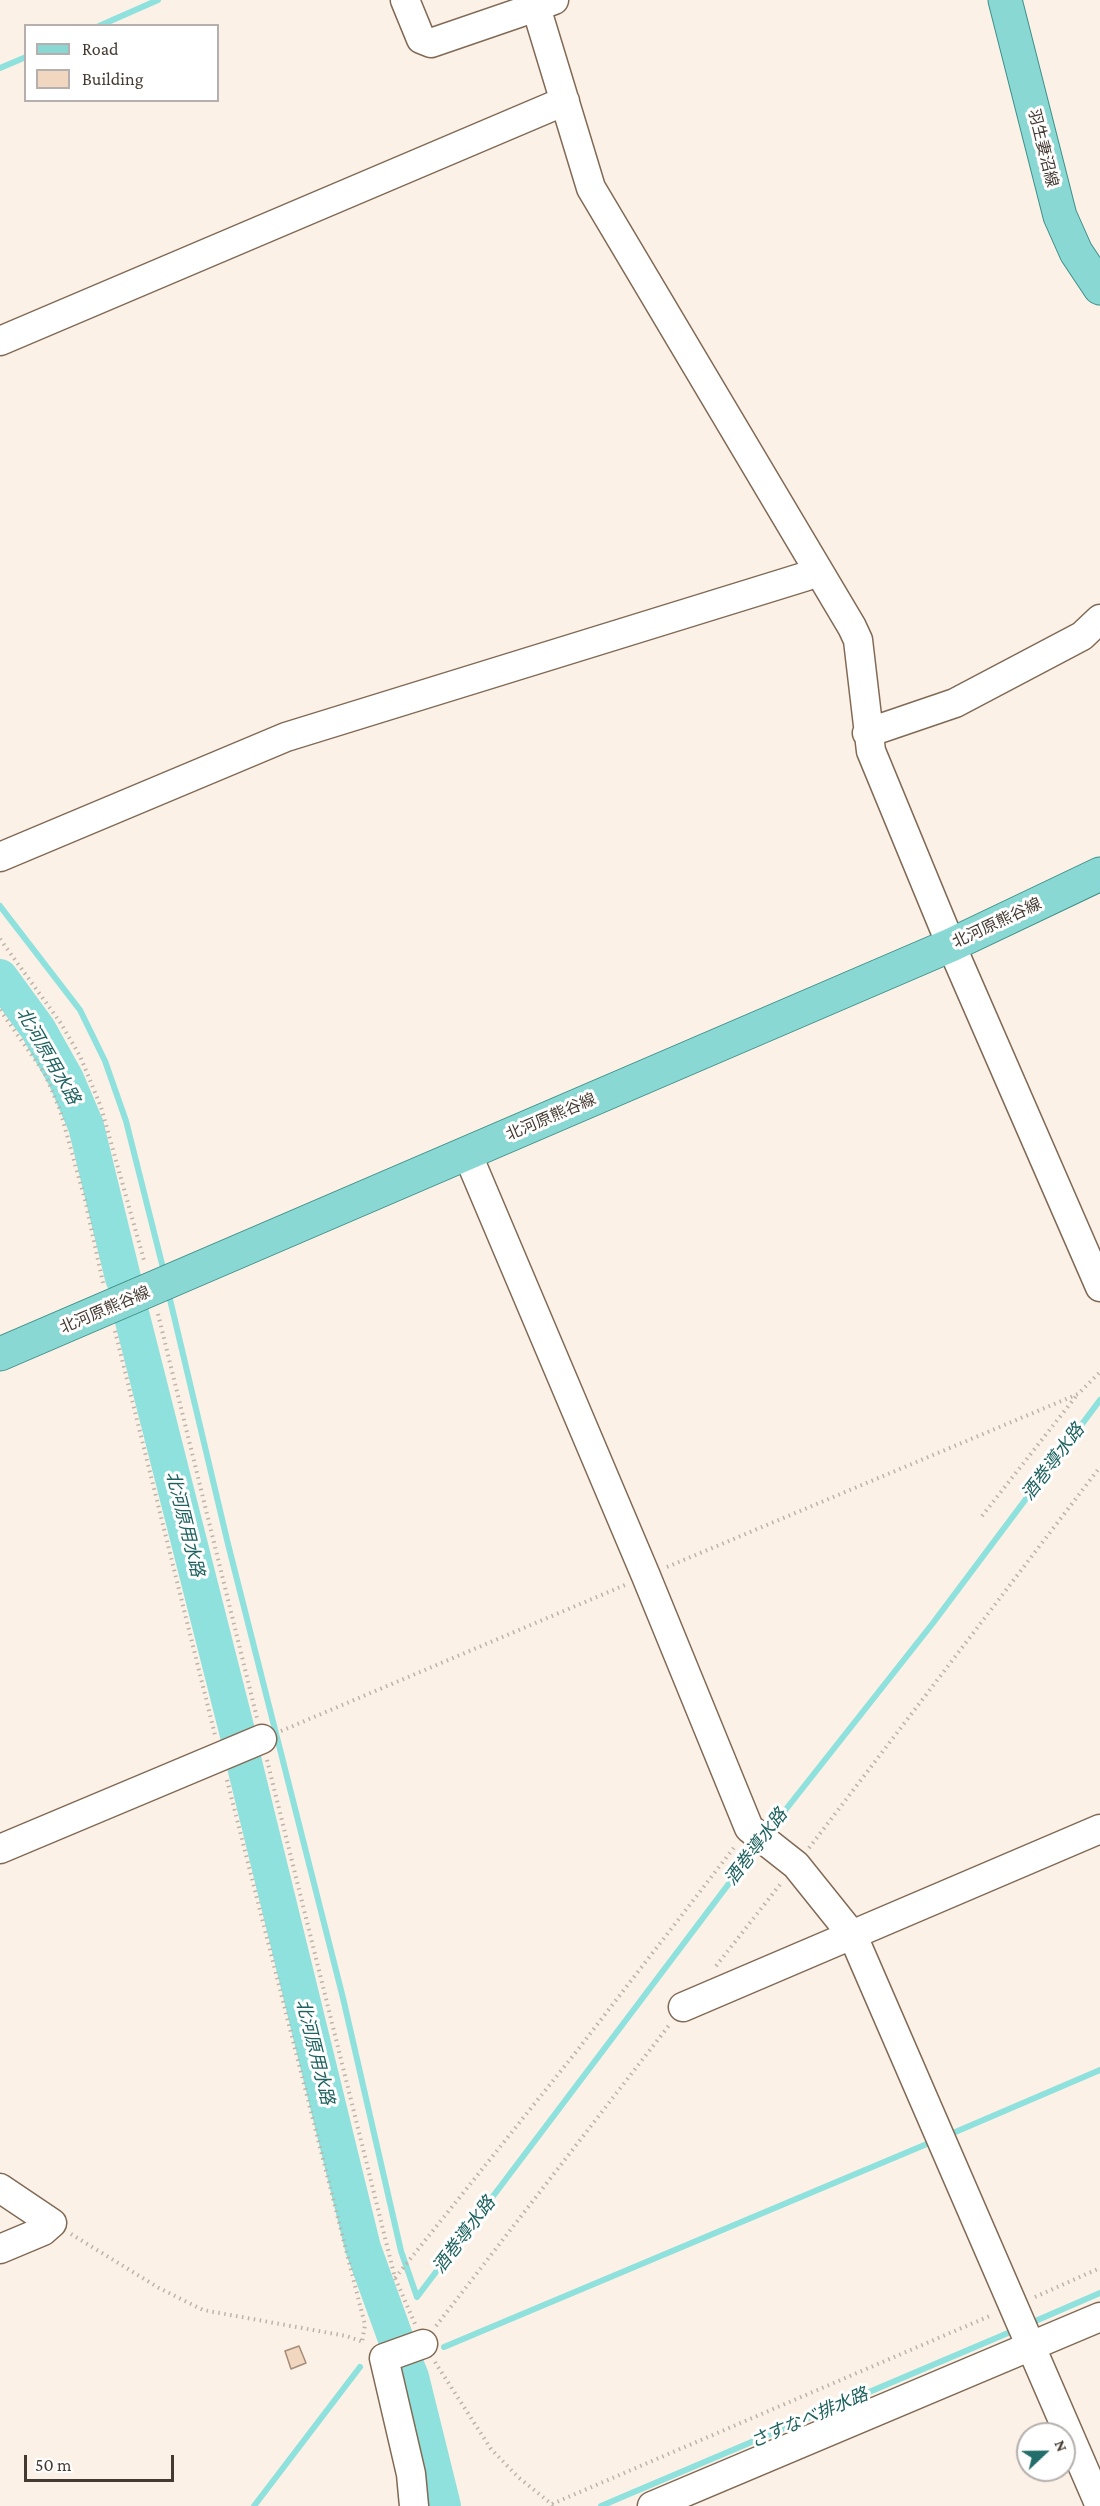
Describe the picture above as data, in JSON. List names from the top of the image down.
{
  "streets": {
    "main road": ["羽生妻沼線", "北河原熊谷線"]
  },
  "water": ["北河原用水路", "酒巻導水路", "さすなべ排水路"],
  "legend": ["Road", "Building"],
  "scale_bar": "50 m",
  "north": "right"
}
